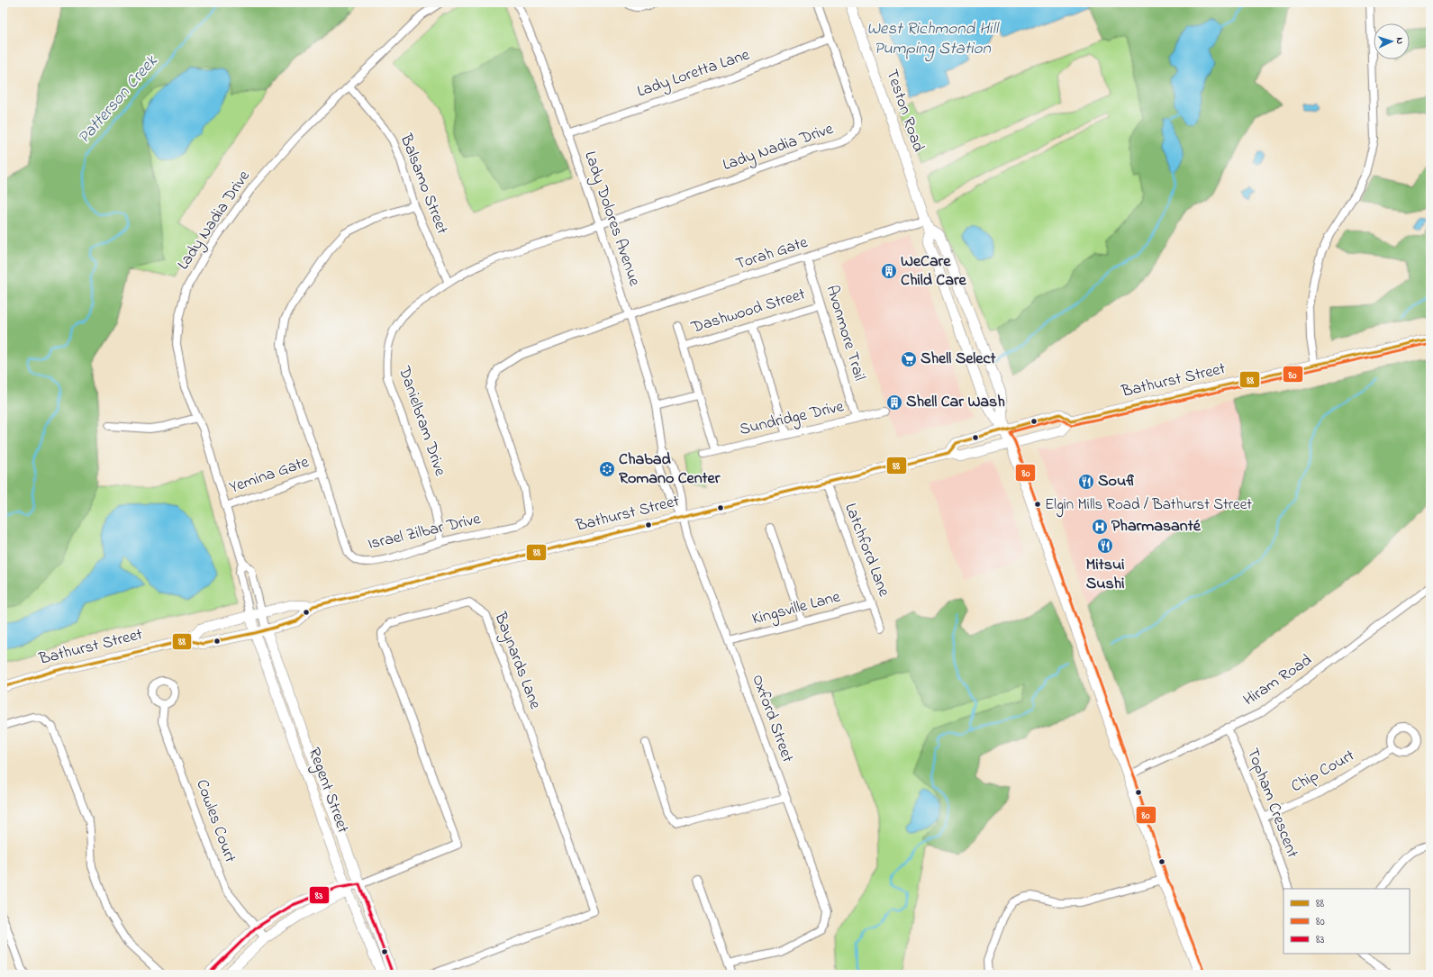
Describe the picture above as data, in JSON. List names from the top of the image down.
{
  "streets": {
    "main road": ["Teston Road", "Bathurst Street", "Regent Street"],
    "street": [
      "Lady Loretta Lane",
      "Lady Nadia Drive",
      "Balsamo Street",
      "Lady Dolores Avenue",
      "Torah Gate",
      "Dashwood Street",
      "Avonmore Trail",
      "Sundridge Drive",
      "Danielbram Drive",
      "Yemina Gate",
      "Israel Zilbar Drive",
      "Latchford Lane",
      "Kingsville Lane",
      "Baynards Lane",
      "Hiram Road",
      "Oxford Street",
      "Chip Court",
      "Topham Crescent",
      "Cowles Court"
    ]
  },
  "crossings": [
    ["Lady Loretta Lane", "Lady Nadia Drive"],
    ["Lady Loretta Lane", "Lady Dolores Avenue"],
    ["Teston Road", "Torah Gate"],
    ["Teston Road", "Bathurst Street"],
    ["Lady Nadia Drive", "Balsamo Street"],
    ["Lady Nadia Drive", "Lady Dolores Avenue"],
    ["Lady Nadia Drive", "Bathurst Street"],
    ["Lady Nadia Drive", "Danielbram Drive"],
    ["Lady Nadia Drive", "Yemina Gate"],
    ["Lady Nadia Drive", "Regent Street"],
    ["Balsamo Street", "Danielbram Drive"],
    ["Balsamo Street", "Israel Zilbar Drive"],
    ["Lady Dolores Avenue", "Torah Gate"],
    ["Lady Dolores Avenue", "Bathurst Street"],
    ["Lady Dolores Avenue", "Danielbram Drive"],
    ["Lady Dolores Avenue", "Israel Zilbar Drive"],
    ["Lady Dolores Avenue", "Oxford Street"],
    ["Torah Gate", "Avonmore Trail"],
    ["Torah Gate", "Israel Zilbar Drive"],
    ["Dashwood Street", "Avonmore Trail"],
    ["Avonmore Trail", "Sundridge Drive"],
    ["Bathurst Street", "Latchford Lane"],
    ["Bathurst Street", "Oxford Street"],
    ["Bathurst Street", "Regent Street"],
    ["Danielbram Drive", "Israel Zilbar Drive"],
    ["Yemina Gate", "Israel Zilbar Drive"],
    ["Latchford Lane", "Kingsville Lane"],
    ["Kingsville Lane", "Oxford Street"],
    ["Baynards Lane", "Regent Street"],
    ["Hiram Road", "Topham Crescent"],
    ["Chip Court", "Topham Crescent"]
  ],
  "water": ["West Richmond Hill Pumping Station", "Patterson Creek"],
  "places": {
    "building": ["WeCare Child Care", "Shell Car Wash"],
    "supermarket": ["Shell Select"],
    "synagogue": ["Chabad Romano Center"],
    "restaurant": ["Soufi", "Mitsui Sushi"],
    "other": ["Elgin Mills Road / Bathurst Street"],
    "hospital": ["Pharmasanté"]
  },
  "lines": ["transit line 88", "transit line 80", "transit line 83"],
  "legend": ["88", "80", "83"],
  "north": "right"
}
